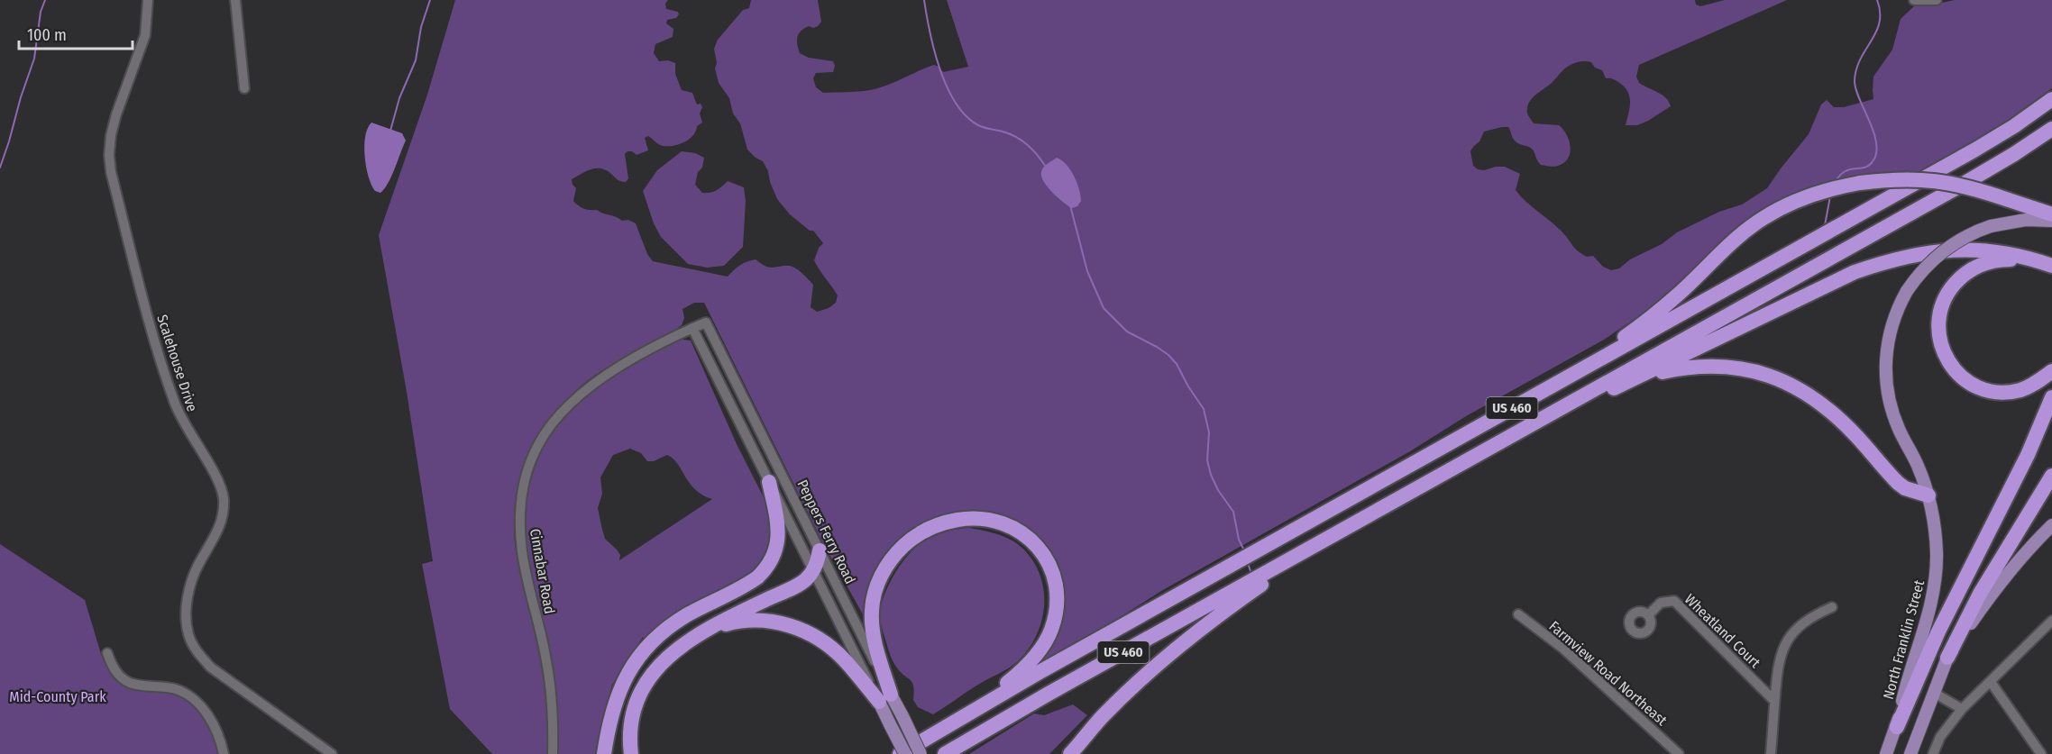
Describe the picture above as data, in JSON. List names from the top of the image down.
{
  "streets": {
    "highway": ["US 460"],
    "main road": ["Peppers Ferry Road", "North Franklin Street"],
    "street": [
      "Scalehouse Drive",
      "Cinnabar Road",
      "Wheatland Court",
      "Farmview Road Northeast"
    ]
  },
  "crossings": [
    ["Peppers Ferry Road", "Cinnabar Road"]
  ],
  "parks": ["Mid-County Park"],
  "scale_bar": "100 m"
}
